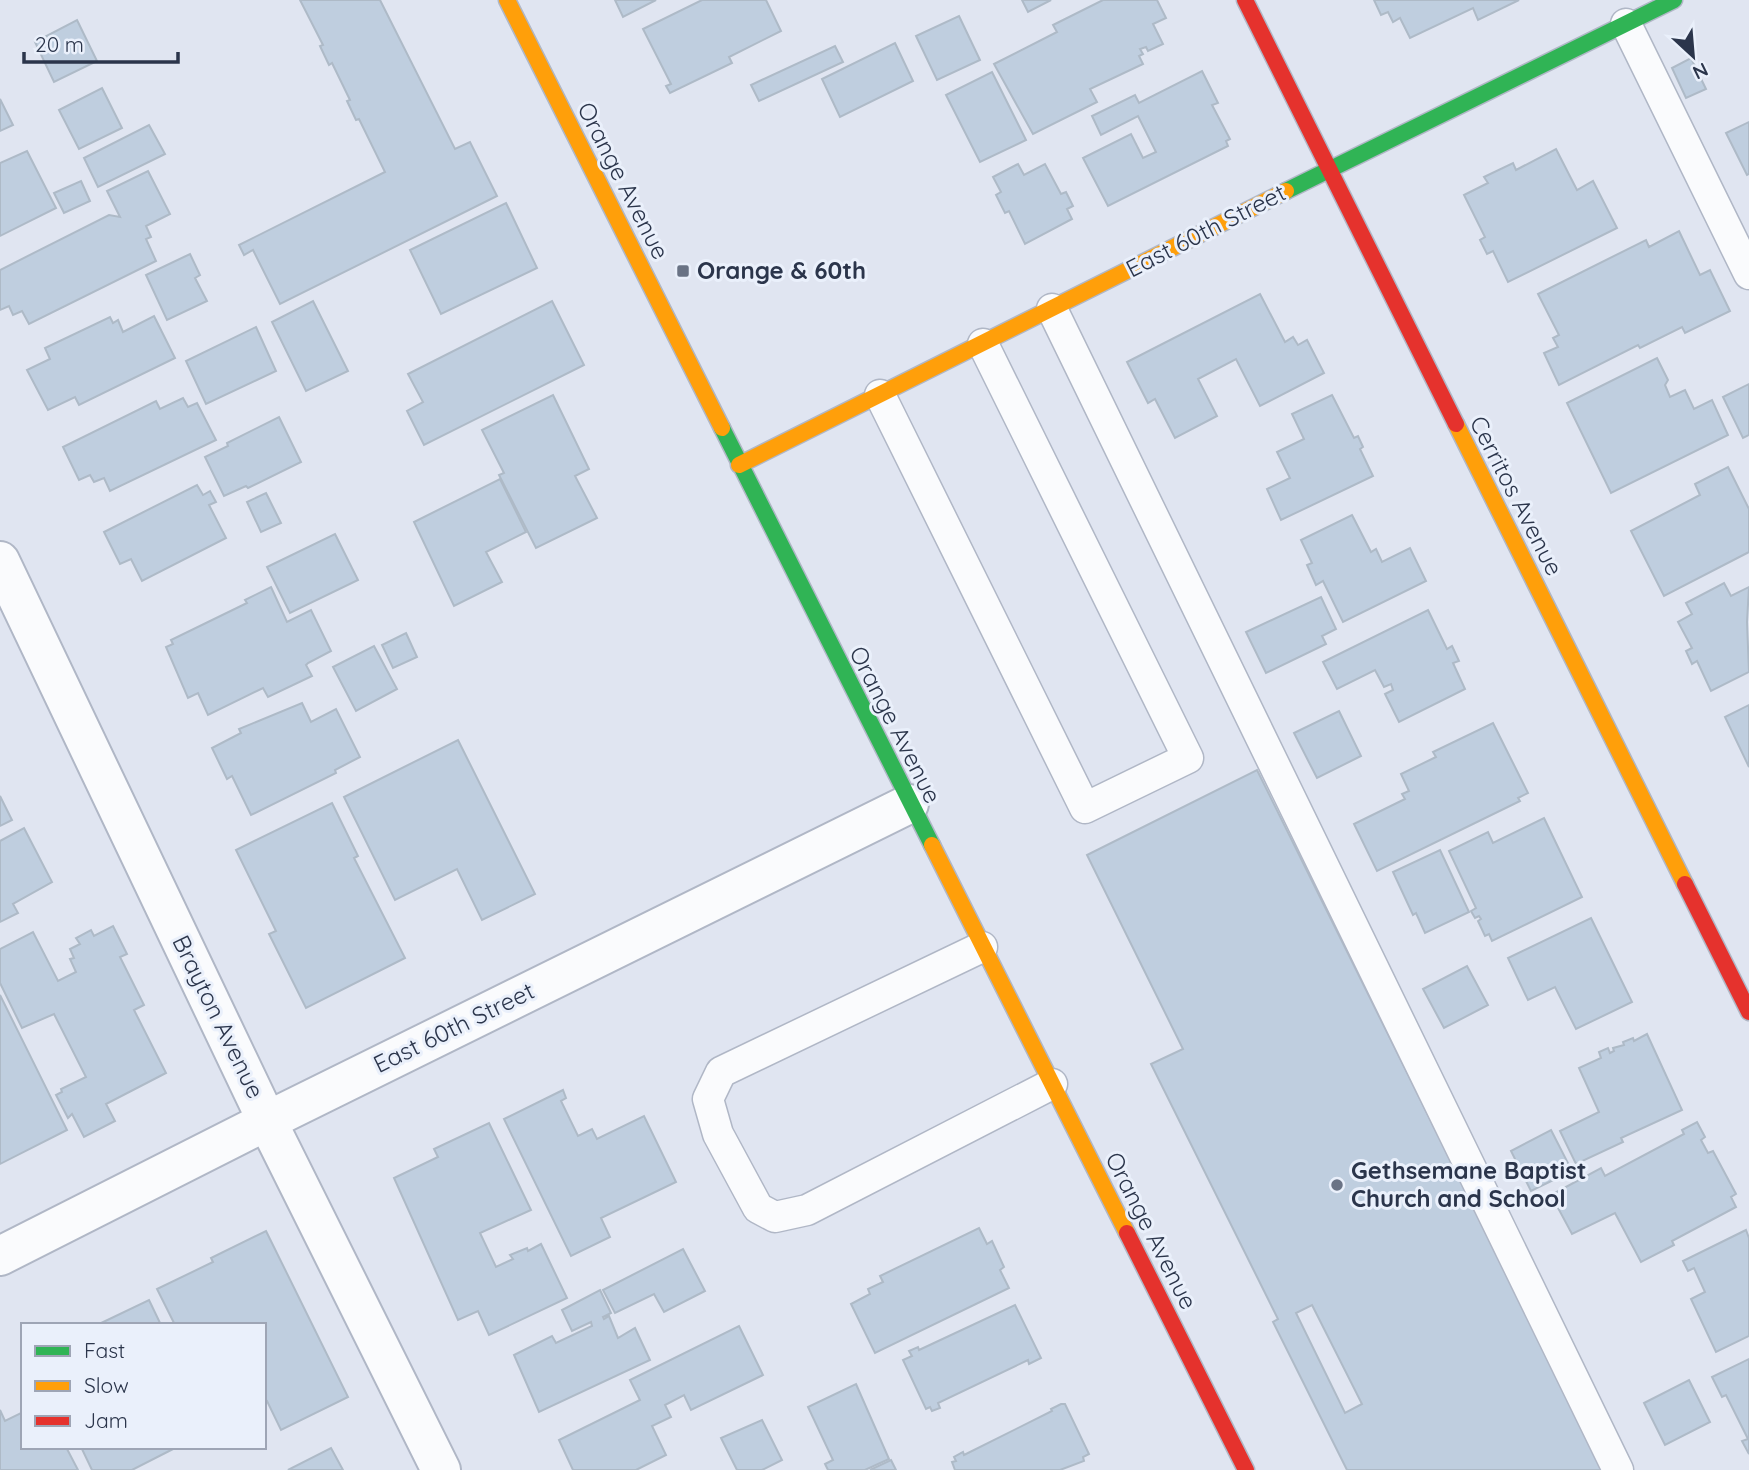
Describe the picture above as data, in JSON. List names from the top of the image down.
{
  "streets": {
    "street": [
      "Orange Avenue",
      "East 60th Street",
      "Cerritos Avenue",
      "Brayton Avenue"
    ]
  },
  "crossings": [
    ["Orange Avenue", "East 60th Street"],
    ["East 60th Street", "Cerritos Avenue"],
    ["East 60th Street", "Brayton Avenue"]
  ],
  "places": {
    "transit": ["Orange & 60th"],
    "other": ["Gethsemane Baptist Church and School"]
  },
  "legend": ["Fast", "Slow", "Jam"],
  "scale_bar": "20 m",
  "north": "bottom right"
}
